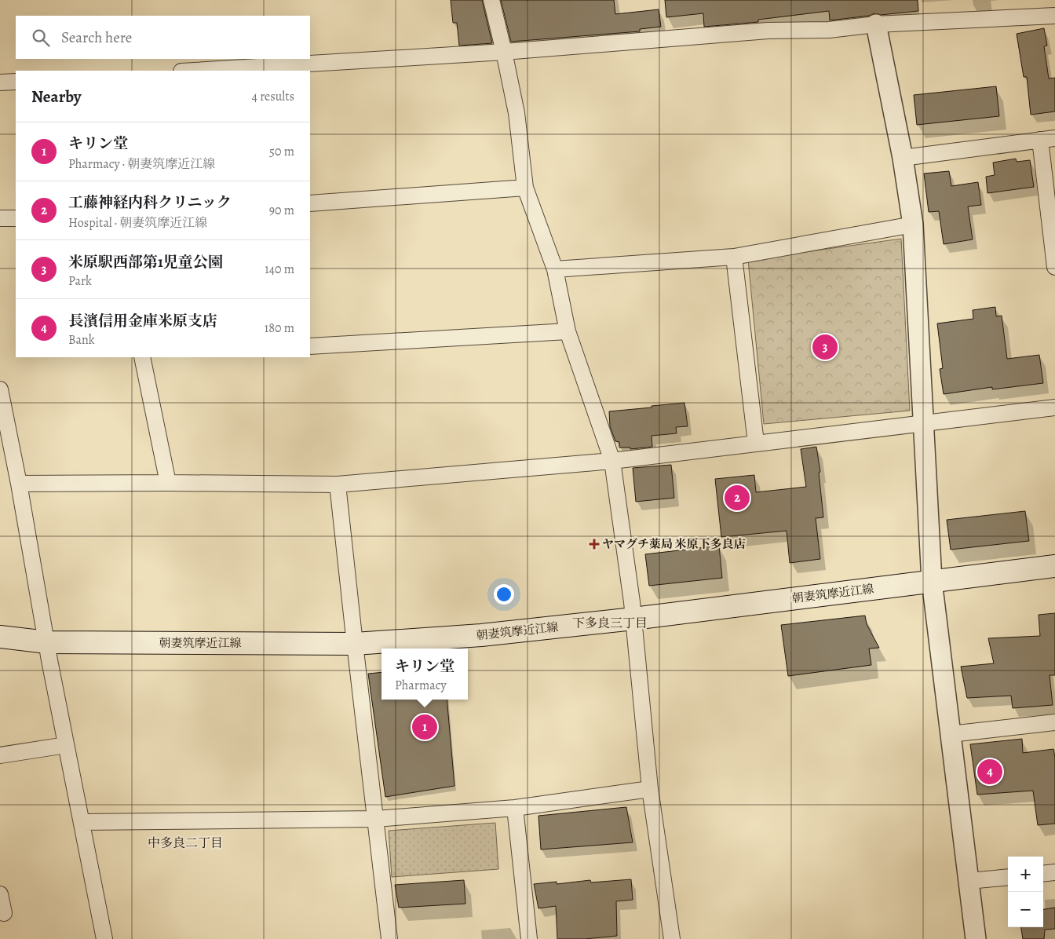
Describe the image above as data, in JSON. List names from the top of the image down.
{
  "streets": {
    "main road": ["朝妻筑摩近江線"]
  },
  "districts": ["下多良三丁目", "中多良二丁目"],
  "places": {
    "health": ["ヤマグチ薬局 米原下多良店"]
  },
  "page": {
    "search": "Search here",
    "heading": ["Nearby", "4 results"],
    "list": [
      {
        "mark": "1",
        "name": "キリン堂",
        "note": "Pharmacy · 朝妻筑摩近江線",
        "value": "50 m"
      },
      {
        "mark": "2",
        "name": "工藤神経内科クリニック",
        "note": "Hospital · 朝妻筑摩近江線",
        "value": "90 m"
      },
      {
        "mark": "3",
        "name": "米原駅西部第1児童公園",
        "note": "Park",
        "value": "140 m"
      },
      {
        "mark": "4",
        "name": "長濱信用金庫米原支店",
        "note": "Bank",
        "value": "180 m"
      }
    ],
    "pins": [
      "3",
      "2",
      "1",
      "4"
    ],
    "popup": ["キリン堂", "Pharmacy"],
    "map_buttons": ["+", "−"]
  }
}
